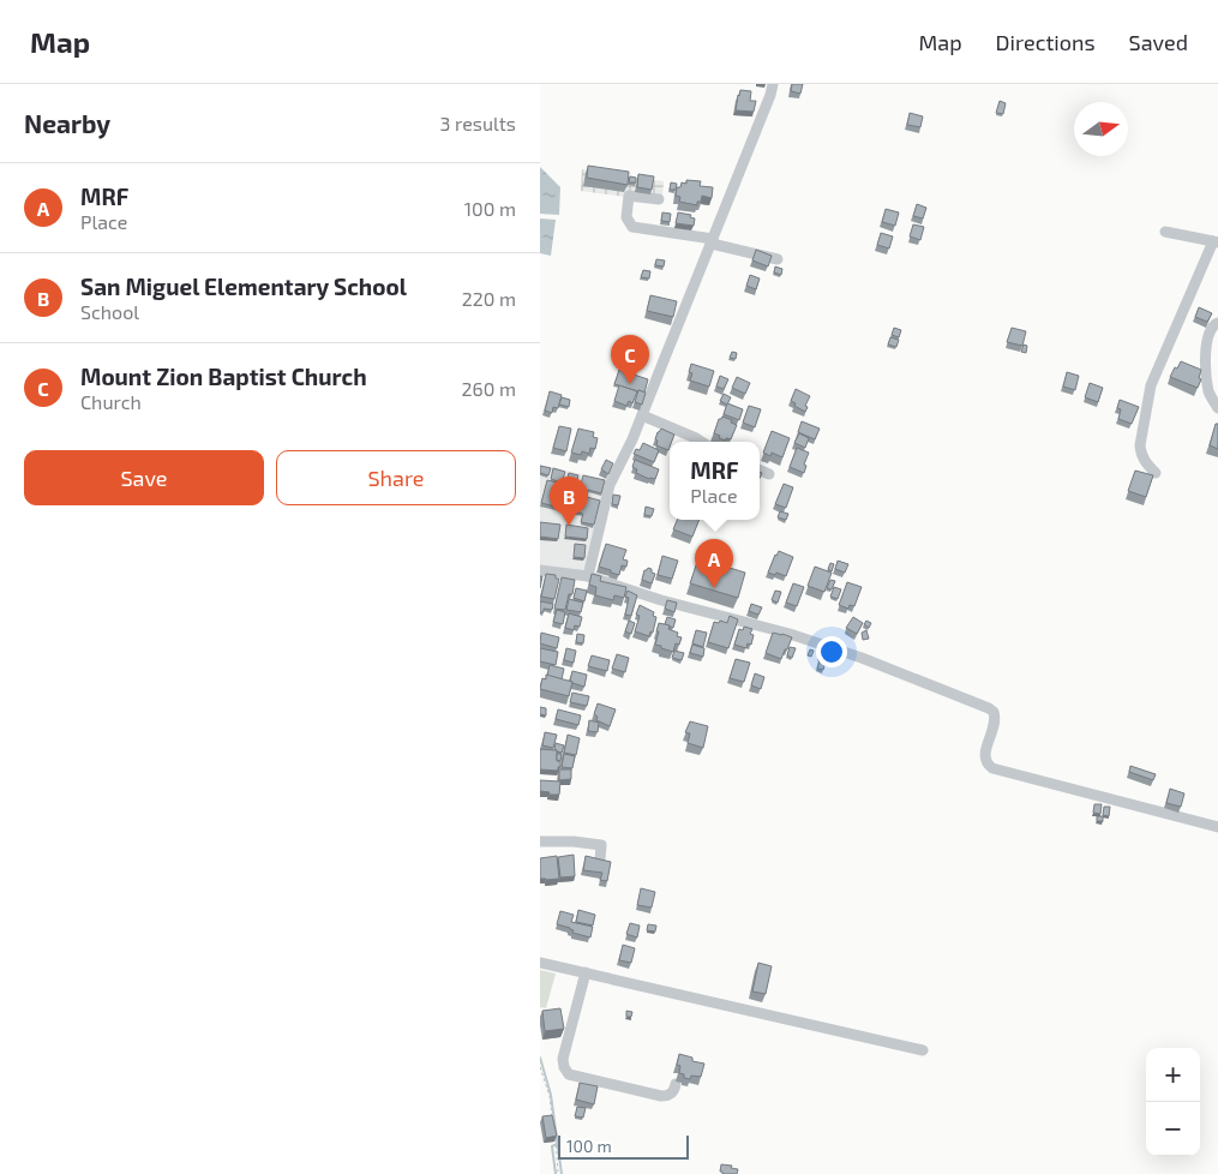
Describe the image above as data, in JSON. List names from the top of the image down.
{
  "scale_bar": "100 m",
  "north": "right",
  "page": {
    "header": "Map",
    "nav": ["Map", "Directions", "Saved"],
    "heading": ["Nearby", "3 results"],
    "list": [
      {
        "mark": "A",
        "name": "MRF",
        "note": "Place",
        "value": "100 m"
      },
      {
        "mark": "B",
        "name": "San Miguel Elementary School",
        "note": "School",
        "value": "220 m"
      },
      {
        "mark": "C",
        "name": "Mount Zion Baptist Church",
        "note": "Church",
        "value": "260 m"
      }
    ],
    "pins": ["C", "B", "A"],
    "buttons": ["Save", "Share"],
    "popup": ["MRF", "Place"],
    "map_buttons": ["+", "−"],
    "scale": "100 m"
  }
}
